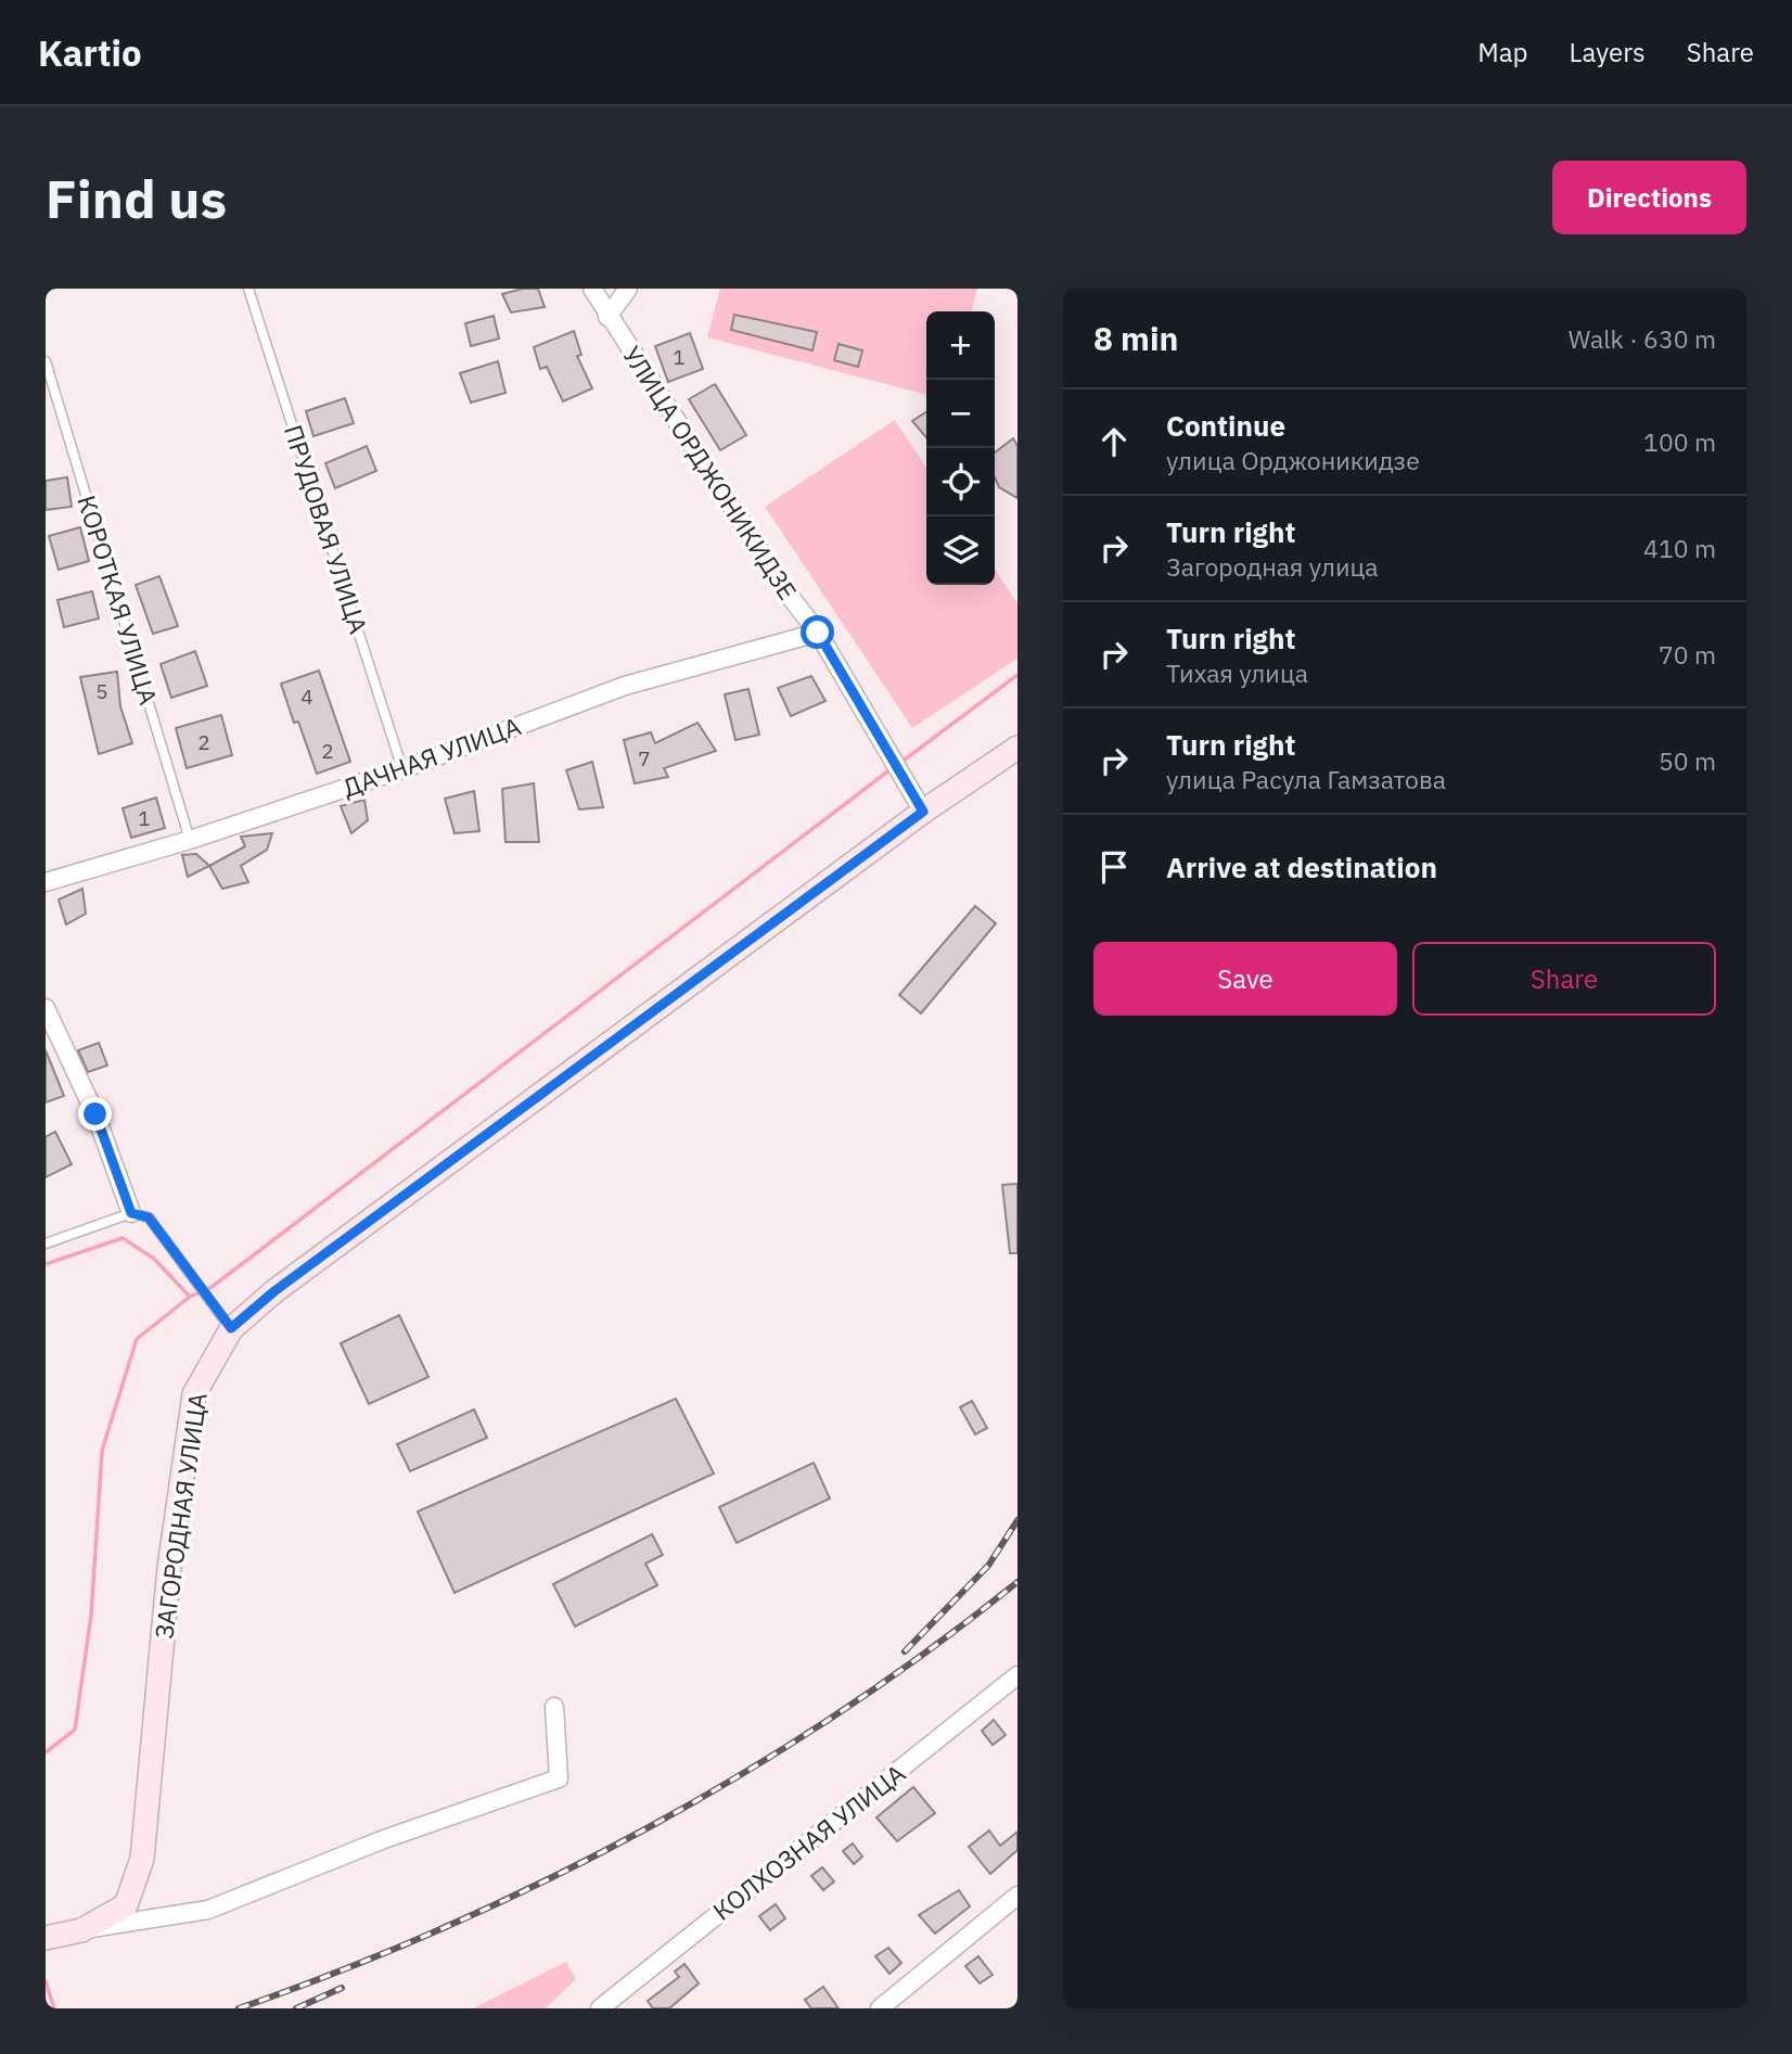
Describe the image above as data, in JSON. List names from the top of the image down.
{
  "streets": {
    "main road": ["ЗАГОРОДНАЯ УЛИЦА"],
    "street": ["УЛИЦА ОРДЖОНИКИДЗЕ", "ДАЧНАЯ УЛИЦА", "КОЛХОЗНАЯ УЛИЦА"],
    "lane": ["ПРУДОВАЯ УЛИЦА", "КОРОТКАЯ УЛИЦА"]
  },
  "crossings": [
    ["УЛИЦА ОРДЖОНИКИДЗЕ", "ДАЧНАЯ УЛИЦА"],
    ["УЛИЦА ОРДЖОНИКИДЗЕ", "ЗАГОРОДНАЯ УЛИЦА"],
    ["ПРУДОВАЯ УЛИЦА", "ДАЧНАЯ УЛИЦА"],
    ["КОРОТКАЯ УЛИЦА", "ДАЧНАЯ УЛИЦА"]
  ],
  "house_numbers": [
    "1",
    "5",
    "4",
    "2",
    "2",
    "7",
    "1"
  ],
  "page": {
    "header": "Kartio",
    "nav": ["Map", "Layers", "Share"],
    "buttons": [
      "Directions",
      ["Save", "Share"]
    ],
    "title": "Find us",
    "heading": ["8 min", "Walk · 630 m"],
    "map_buttons": ["+", "−"],
    "list": [
      ["Continue", "улица Орджоникидзе", "100 m"],
      ["Turn right", "Загородная улица", "410 m"],
      ["Turn right", "Тихая улица", "70 m"],
      ["Turn right", "улица Расула Гамзатова", "50 m"],
      "Arrive at destination"
    ]
  }
}
